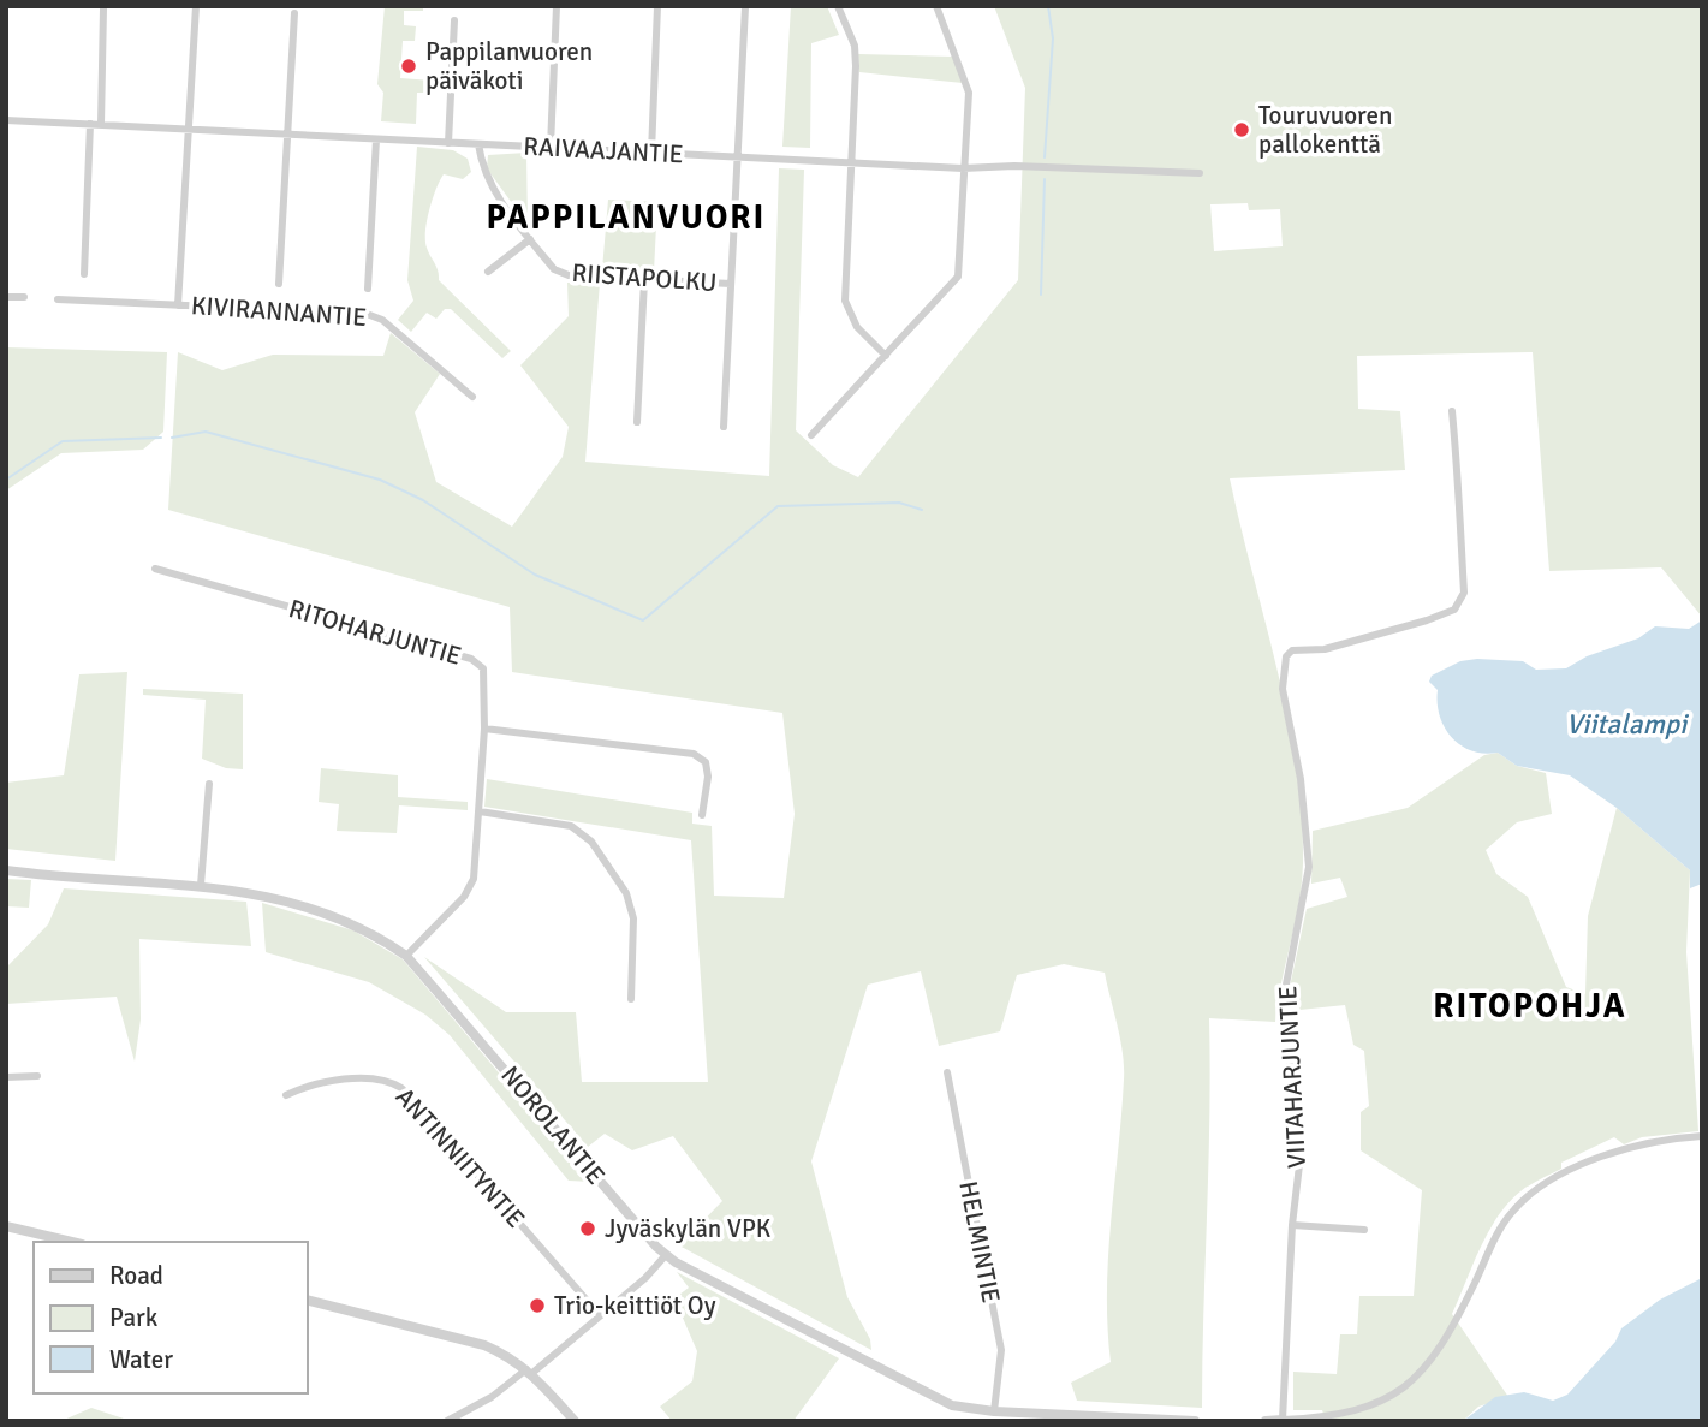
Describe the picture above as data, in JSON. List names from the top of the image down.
{
  "streets": {
    "street": [
      "RAIVAAJANTIE",
      "RIISTAPOLKU",
      "KIVIRANNANTIE",
      "RITOHARJUNTIE",
      "VIITAHARJUNTIE",
      "NOROLANTIE",
      "ANTINNIITYNTIE",
      "HELMINTIE"
    ]
  },
  "crossings": [
    ["RAIVAAJANTIE", "RIISTAPOLKU"],
    ["RITOHARJUNTIE", "NOROLANTIE"],
    ["NOROLANTIE", "HELMINTIE"]
  ],
  "districts": ["PAPPILANVUORI", "RITOPOHJA"],
  "water": ["Viitalampi"],
  "places": [
    "Pappilanvuoren päiväkoti",
    "Touruvuoren pallokenttä",
    "Jyväskylän VPK",
    "Trio-keittiöt Oy"
  ],
  "legend": ["Road", "Park", "Water"]
}
